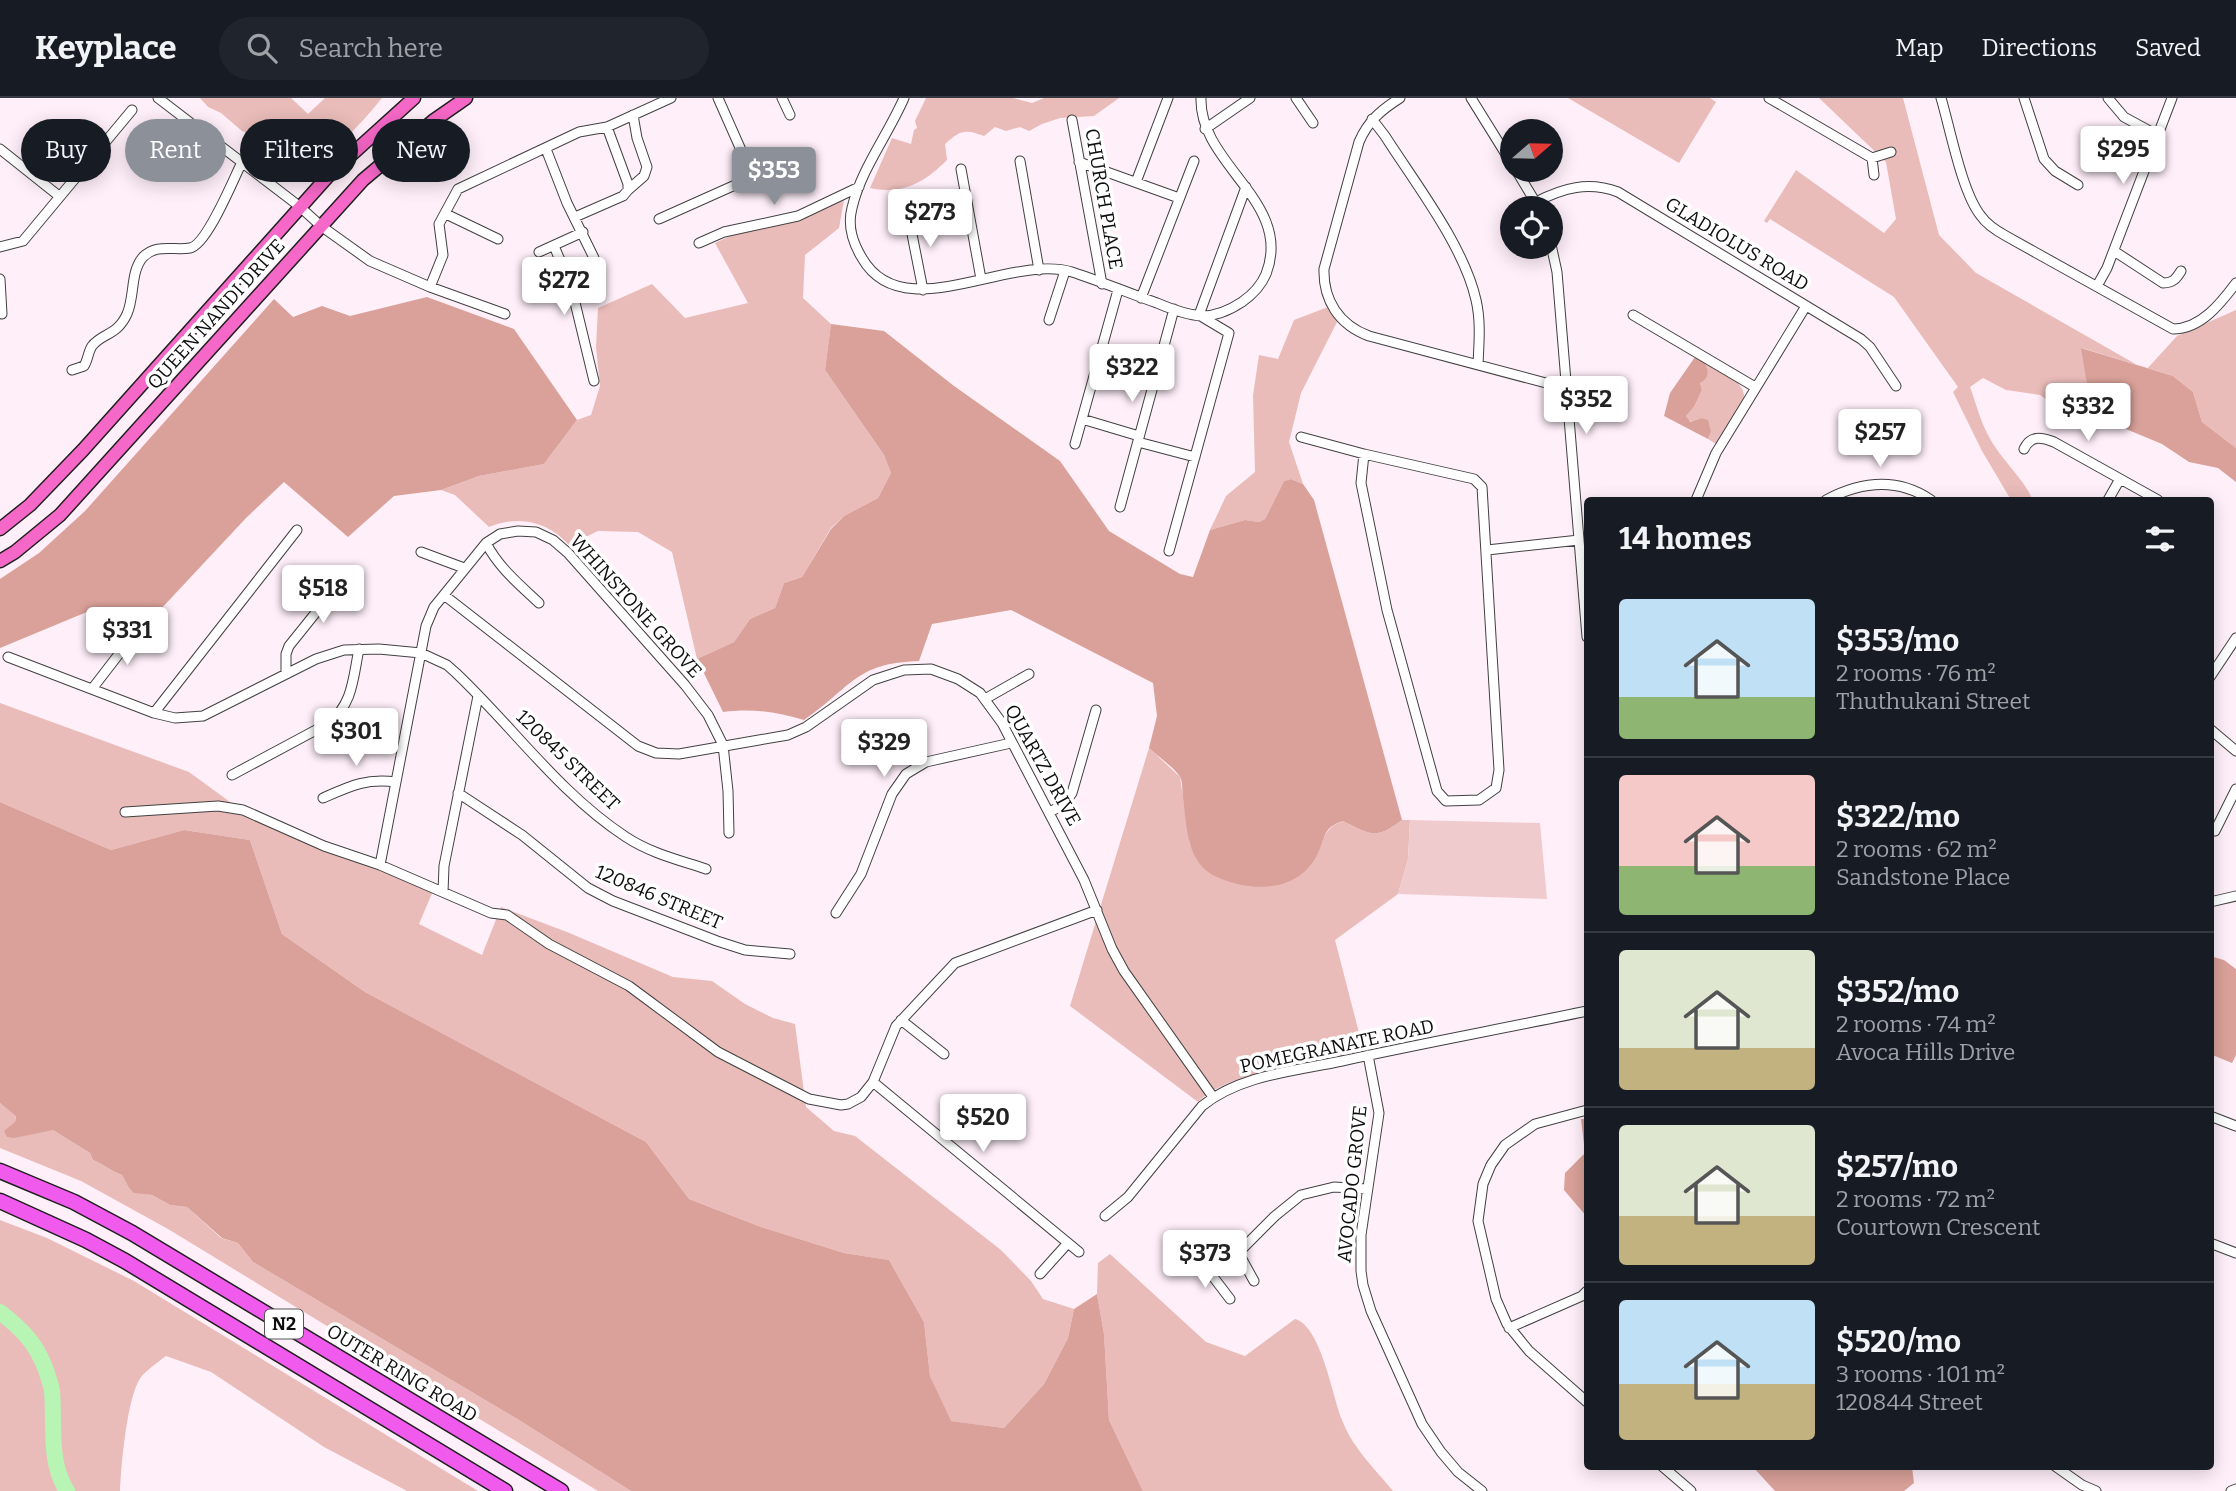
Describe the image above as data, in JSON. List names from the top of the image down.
{
  "streets": {
    "highway": ["N2", "OUTER RING ROAD"],
    "main road": ["QUEEN NANDI DRIVE"],
    "street": [
      "CHURCH PLACE",
      "GLADIOLUS ROAD",
      "WHINSTONE GROVE",
      "120845 STREET",
      "QUARTZ DRIVE",
      "120846 STREET",
      "POMEGRANATE ROAD",
      "AVOCADO GROVE"
    ]
  },
  "crossings": [
    ["WHINSTONE GROVE", "120845 STREET"],
    ["WHINSTONE GROVE", "QUARTZ DRIVE"],
    ["QUARTZ DRIVE", "POMEGRANATE ROAD"],
    ["POMEGRANATE ROAD", "AVOCADO GROVE"]
  ],
  "north": "right",
  "page": {
    "header": "Keyplace",
    "search": "Search here",
    "nav": ["Map", "Directions", "Saved"],
    "chip": [
      "Buy",
      "Rent",
      "Filters",
      "New"
    ],
    "price": [
      "$295",
      "$353",
      "$273",
      "$272",
      "$322",
      "$352",
      "$332",
      "$257",
      "$518",
      "$331",
      "$301",
      "$329",
      "$520",
      "$373"
    ],
    "heading": "14 homes",
    "list": [
      {
        "name": "$353/mo",
        "note": "2 rooms · 76 m² · Thuthukani Street"
      },
      {
        "name": "$322/mo",
        "note": "2 rooms · 62 m² · Sandstone Place"
      },
      {
        "name": "$352/mo",
        "note": "2 rooms · 74 m² · Avoca Hills Drive"
      },
      {
        "name": "$257/mo",
        "note": "2 rooms · 72 m² · Courtown Crescent"
      },
      {
        "name": "$520/mo",
        "note": "3 rooms · 101 m² · 120844 Street"
      }
    ]
  }
}
